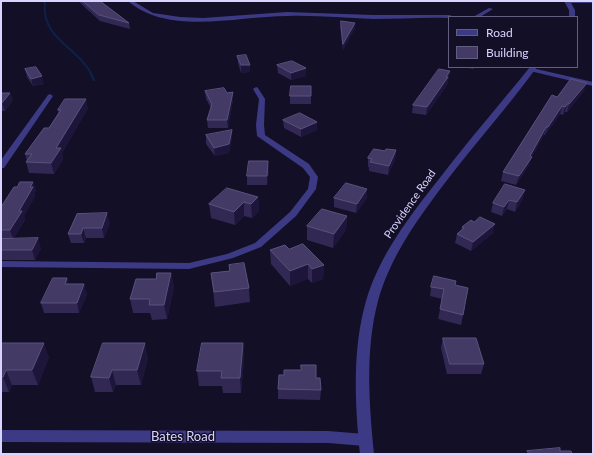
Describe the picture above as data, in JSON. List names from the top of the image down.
{
  "streets": {
    "street": ["Providence Road", "Bates Road"]
  },
  "crossings": [
    ["Providence Road", "Bates Road"]
  ],
  "legend": ["Road", "Building"]
}
